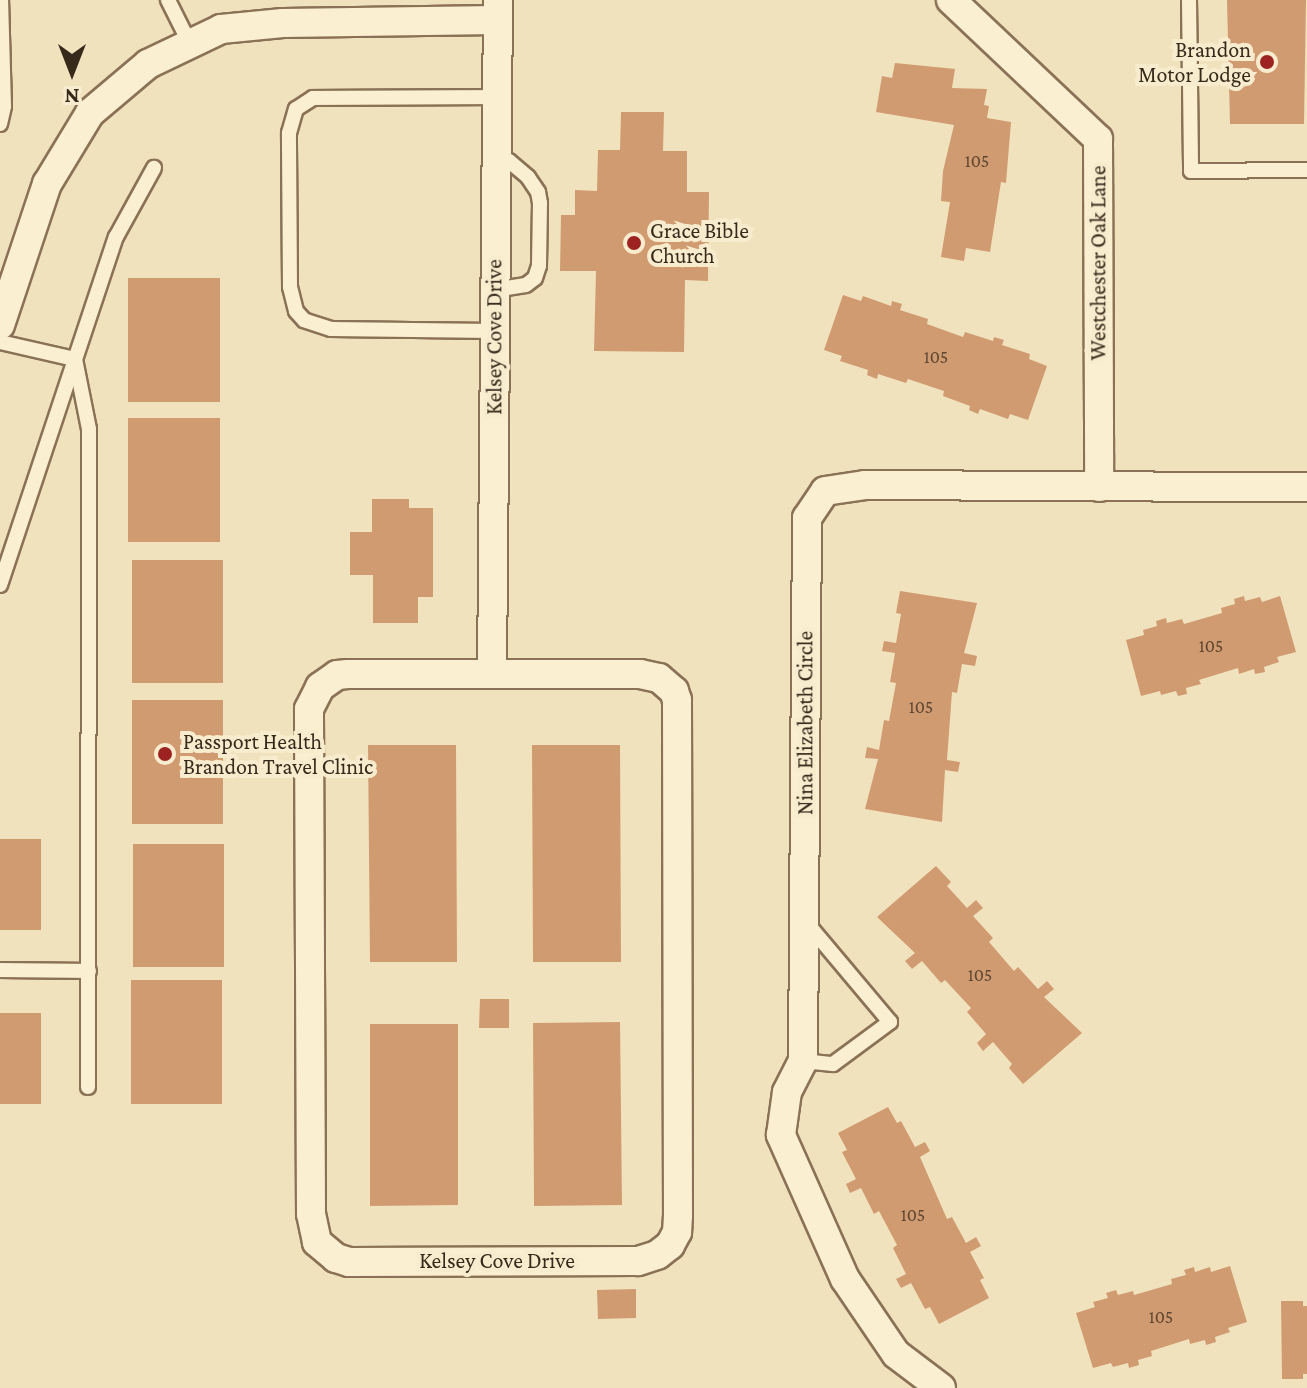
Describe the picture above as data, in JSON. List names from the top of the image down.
{
  "streets": {
    "street": ["Westchester Oak Lane", "Kelsey Cove Drive", "Nina Elizabeth Circle"]
  },
  "crossings": [
    ["Westchester Oak Lane", "Nina Elizabeth Circle"]
  ],
  "places": ["Brandon Motor Lodge", "Grace Bible Church", "Passport Health Brandon Travel Clinic"],
  "house_numbers": [
    "105",
    "105",
    "105",
    "105",
    "105",
    "105",
    "105"
  ],
  "north": "bottom"
}
